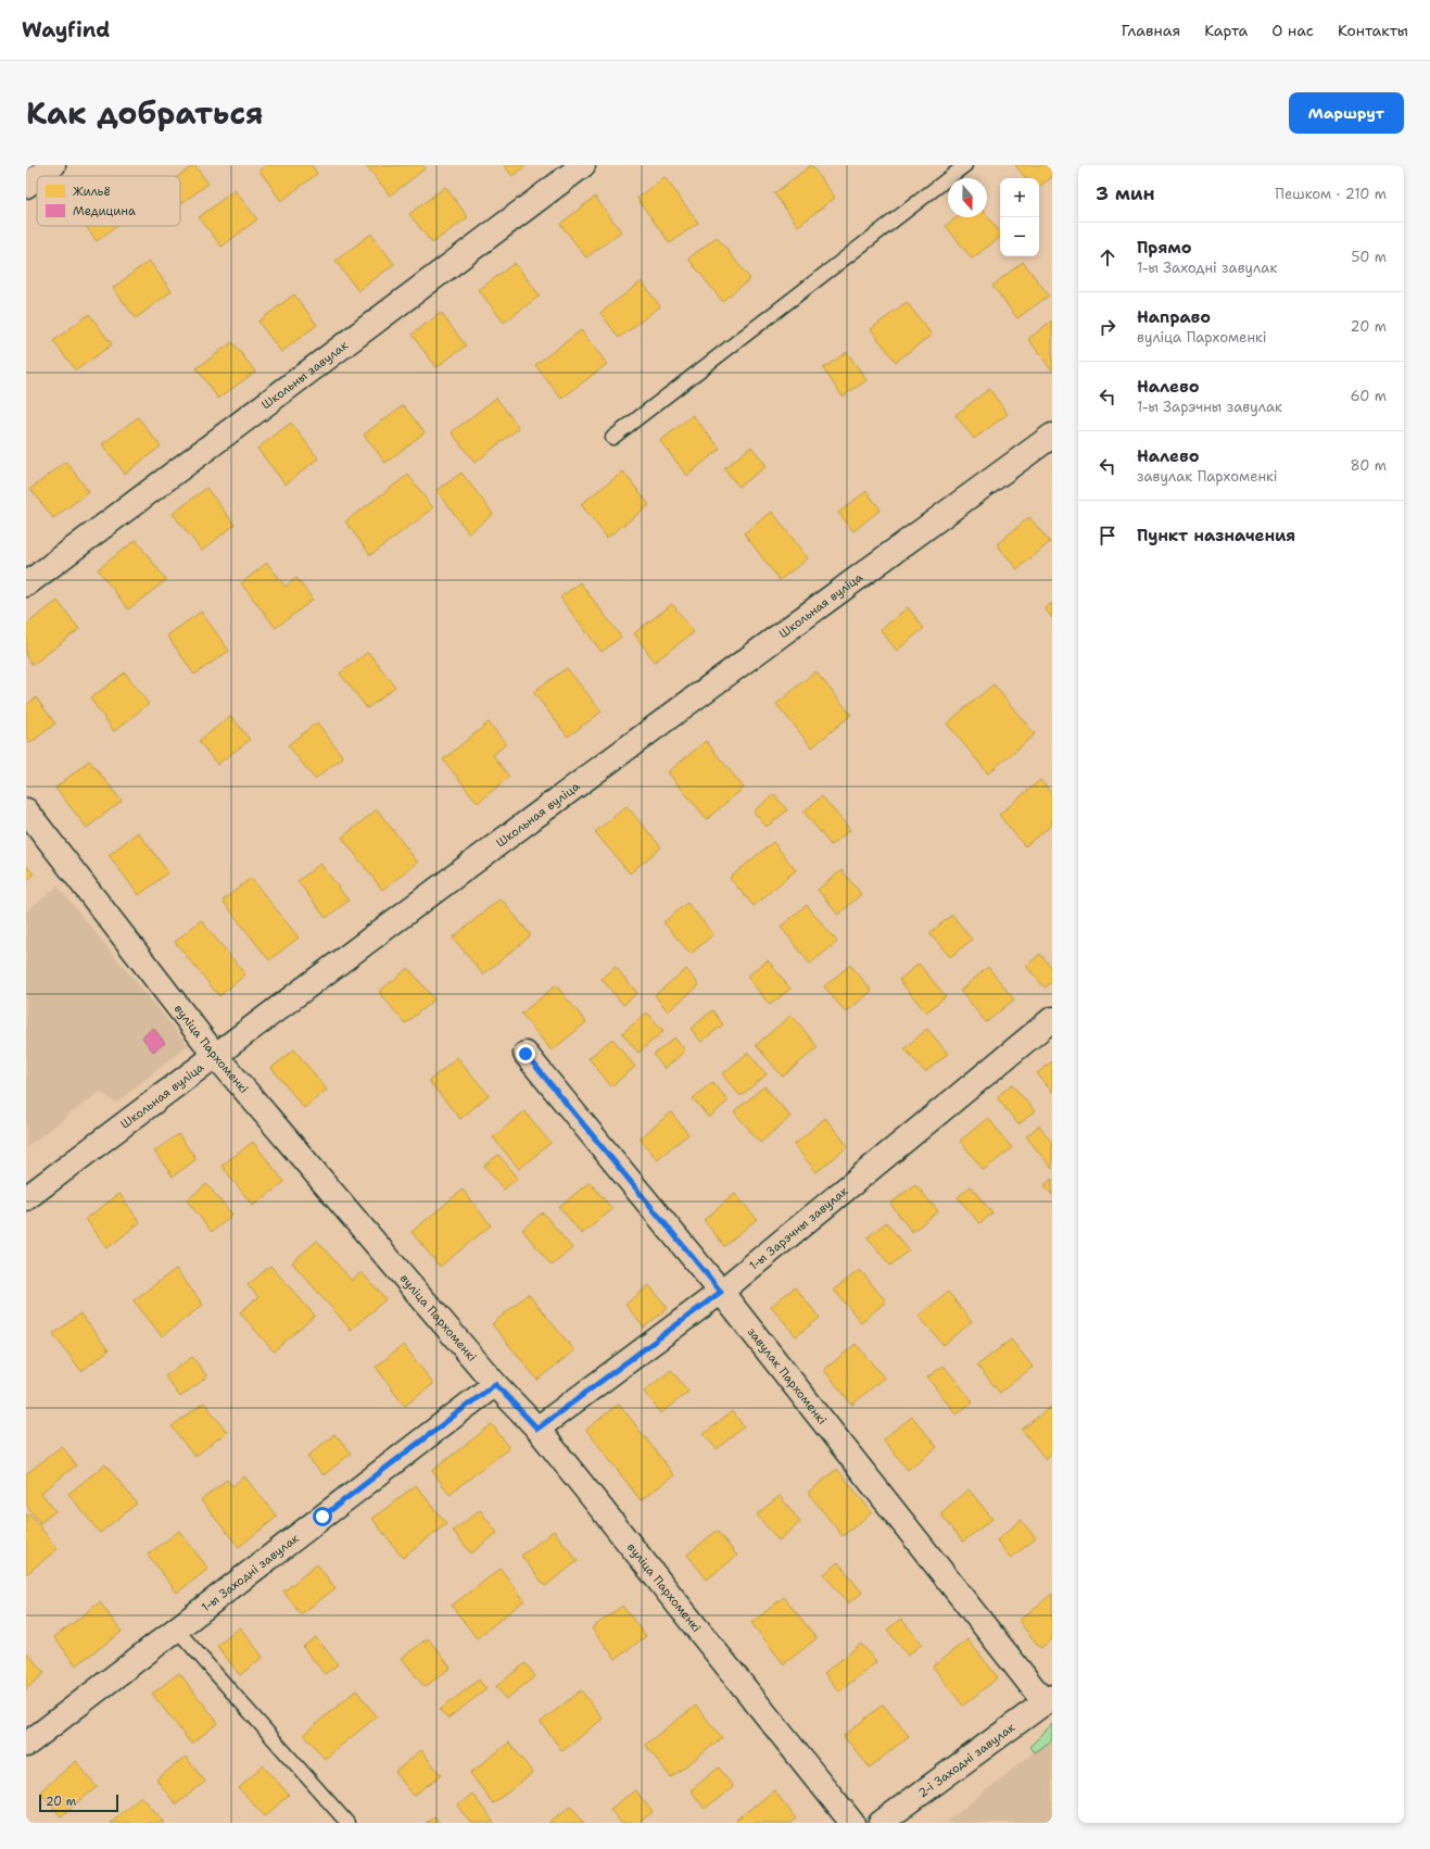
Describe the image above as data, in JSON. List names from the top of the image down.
{
  "streets": {
    "street": [
      "Школьны завулак",
      "Школьная вуліца",
      "вуліца Пархоменкі",
      "1-ы Зарэчны завулак",
      "завулак Пархоменкі",
      "1-ы Заходні завулак",
      "2-і Заходні завулак"
    ]
  },
  "crossings": [
    ["Школьная вуліца", "вуліца Пархоменкі"],
    ["вуліца Пархоменкі", "1-ы Зарэчны завулак"],
    ["вуліца Пархоменкі", "1-ы Заходні завулак"],
    ["1-ы Зарэчны завулак", "завулак Пархоменкі"],
    ["завулак Пархоменкі", "2-і Заходні завулак"]
  ],
  "legend": ["Жильё", "Медицина"],
  "scale_bar": "20 m",
  "north": "bottom",
  "page": {
    "header": "Wayfind",
    "nav": [
      "Главная",
      "Карта",
      "О нас",
      "Контакты"
    ],
    "title": "Как добраться",
    "buttons": "Маршрут",
    "heading": ["3 мин", "Пешком · 210 m"],
    "map_buttons": ["+", "−"],
    "list": [
      ["Прямо", "1-ы Заходні завулак", "50 m"],
      ["Направо", "вуліца Пархоменкі", "20 m"],
      ["Налево", "1-ы Зарэчны завулак", "60 m"],
      ["Налево", "завулак Пархоменкі", "80 m"],
      "Пункт назначения"
    ],
    "scale": "20 m"
  }
}
